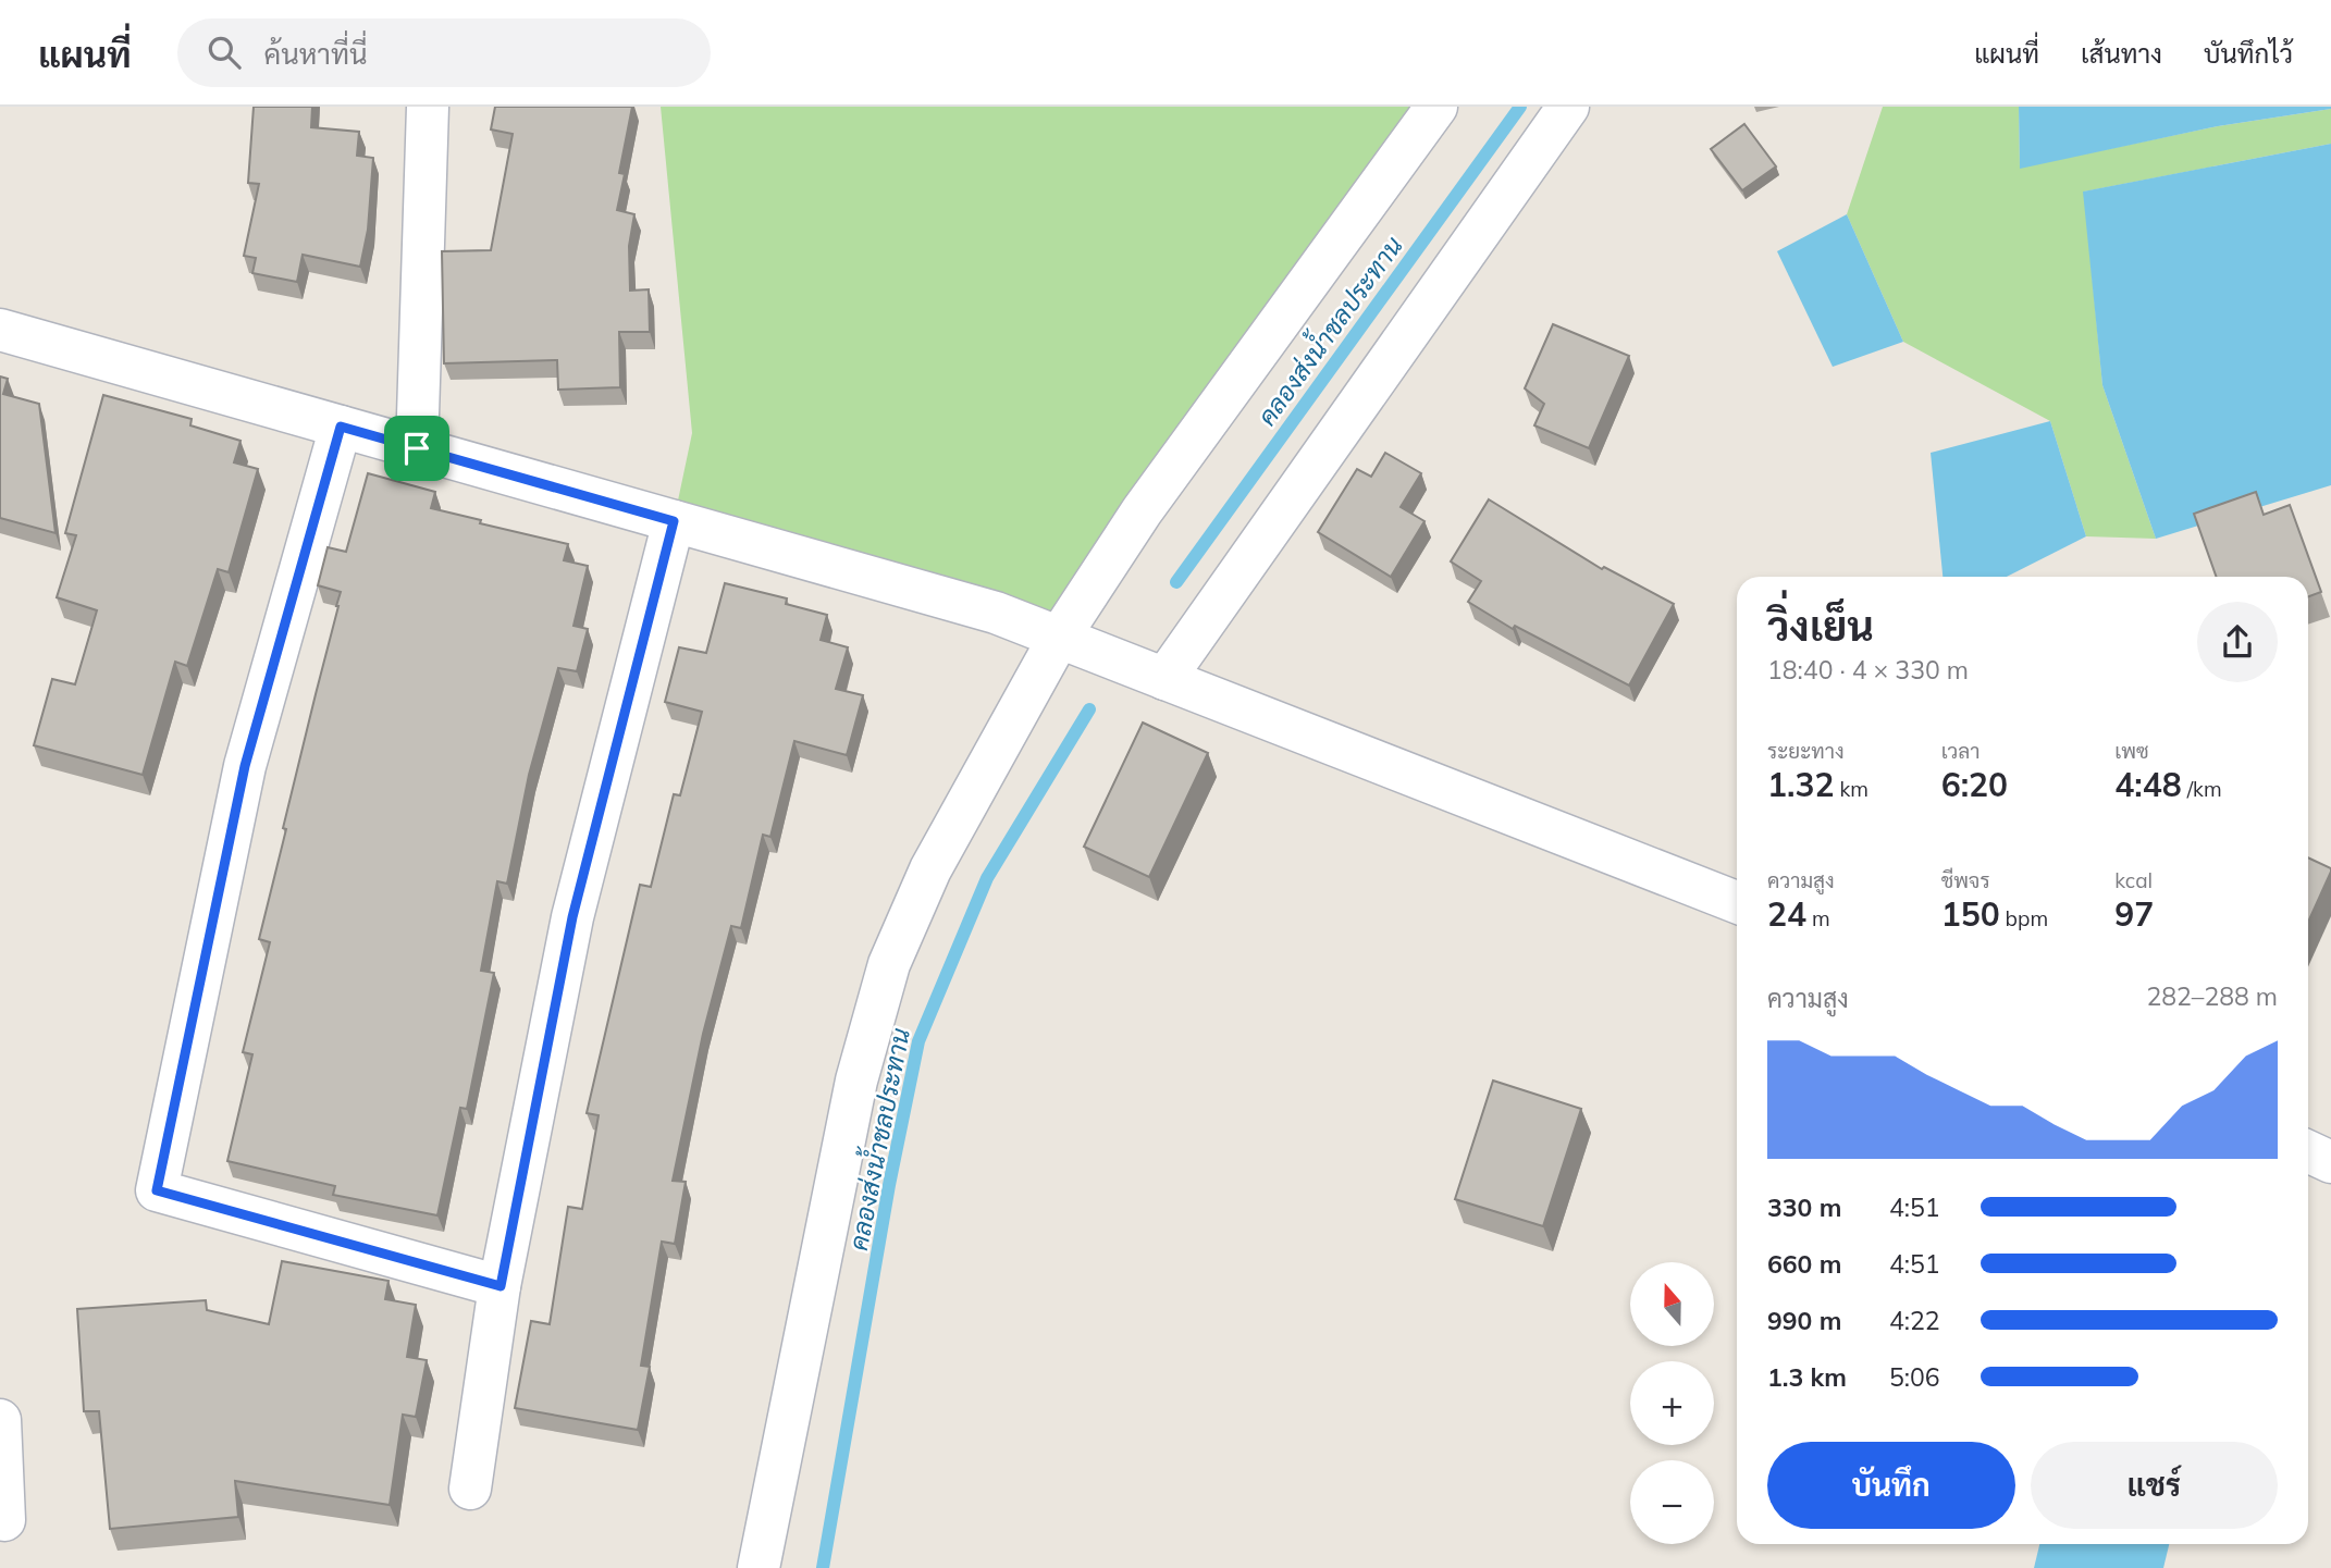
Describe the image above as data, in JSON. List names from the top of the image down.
{
  "water": ["คลองส่งน้ำชลประทาน"],
  "north": "top",
  "page": {
    "header": "แผนที่",
    "search": "ค้นหาที่นี่",
    "nav": ["แผนที่", "เส้นทาง", "บันทึกไว้"],
    "heading": ["วิ่งเย็น", "18:40 · 4 × 330 m"],
    "stats": [
      ["ระยะทาง", "1.32 km"],
      ["เวลา", "6:20"],
      ["เพซ", "4:48 /km"],
      ["ความสูง", "24 m"],
      ["ชีพจร", "150 bpm"],
      ["kcal", "97"]
    ],
    "chart": ["ความสูง", "282–288 m"],
    "list": [
      {
        "name": "330 m",
        "note": "4:51"
      },
      {
        "name": "660 m",
        "note": "4:51"
      },
      {
        "name": "990 m",
        "note": "4:22"
      },
      {
        "name": "1.3 km",
        "note": "5:06"
      }
    ],
    "map_buttons": ["+", "−"],
    "buttons": ["บันทึก", "แชร์"]
  }
}
